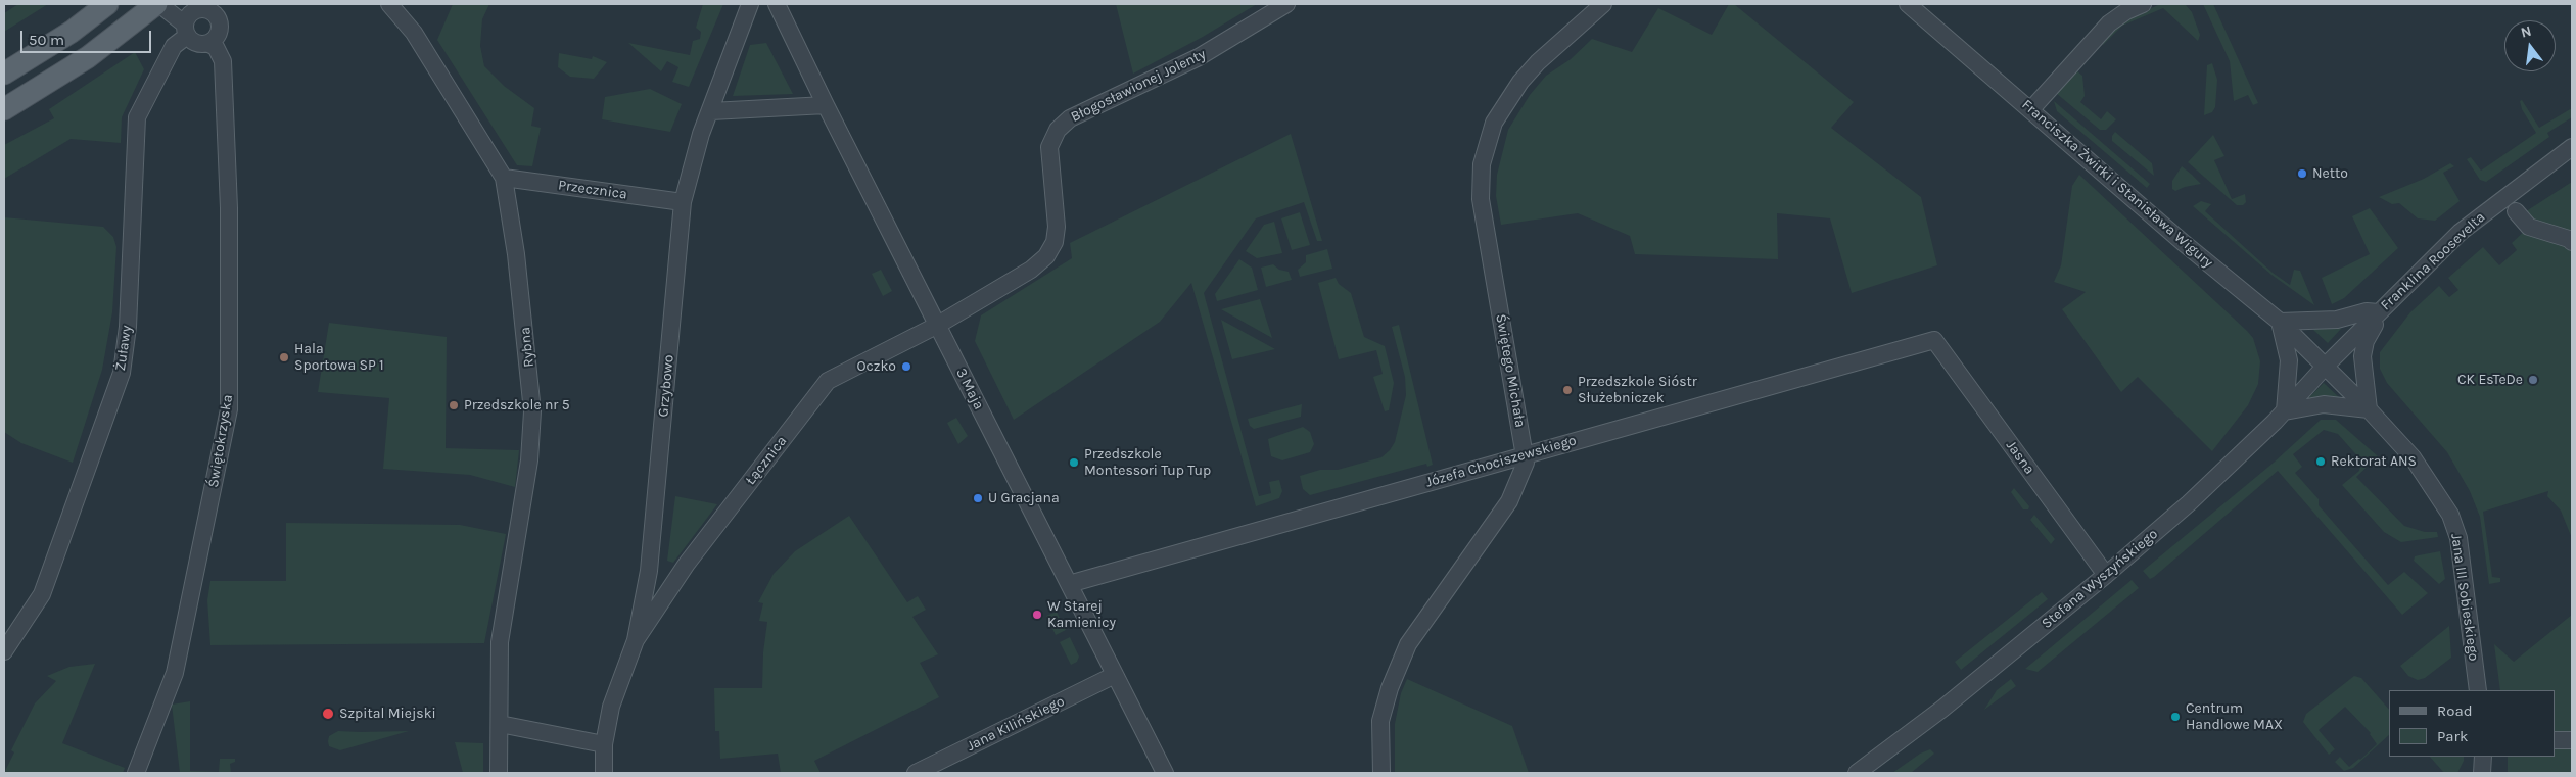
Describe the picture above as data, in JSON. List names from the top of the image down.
{
  "streets": {
    "street": [
      "Błogosławionej Jolenty",
      "Franciszka Żwirki i Stanisława Wigury",
      "Przecznica",
      "Franklina Roosevelta",
      "Rybna",
      "Żuławy",
      "Świętego Michała",
      "Grzybowo",
      "3 Maja",
      "Świętokrzyska",
      "Jasna",
      "Łącznica",
      "Józefa Chociszewskiego",
      "Stefana Wyszyńskiego",
      "Jana III Sobieskiego",
      "Jana Kilińskiego"
    ]
  },
  "crossings": [
    ["Błogosławionej Jolenty", "3 Maja"],
    ["Błogosławionej Jolenty", "Łącznica"],
    ["Franciszka Żwirki i Stanisława Wigury", "Franklina Roosevelta"],
    ["Franciszka Żwirki i Stanisława Wigury", "Stefana Wyszyńskiego"],
    ["Franciszka Żwirki i Stanisława Wigury", "Jana III Sobieskiego"],
    ["Przecznica", "Rybna"],
    ["Przecznica", "Grzybowo"],
    ["Franklina Roosevelta", "Stefana Wyszyńskiego"],
    ["Franklina Roosevelta", "Jana III Sobieskiego"],
    ["Żuławy", "Świętokrzyska"],
    ["Świętego Michała", "Józefa Chociszewskiego"],
    ["Grzybowo", "Łącznica"],
    ["3 Maja", "Łącznica"],
    ["3 Maja", "Józefa Chociszewskiego"],
    ["3 Maja", "Jana Kilińskiego"],
    ["Jasna", "Józefa Chociszewskiego"],
    ["Jasna", "Stefana Wyszyńskiego"],
    ["Stefana Wyszyńskiego", "Jana III Sobieskiego"]
  ],
  "places": [
    "Netto",
    "Hala Sportowa SP 1",
    "Oczko",
    "CK EsTeDe",
    "Przedszkole Sióstr Służebniczek",
    "Przedszkole nr 5",
    "Rektorat ANS",
    "Przedszkole Montessori Tup Tup",
    "U Gracjana",
    "W Starej Kamienicy",
    "Szpital Miejski",
    "Centrum Handlowe MAX"
  ],
  "legend": ["Road", "Park"],
  "scale_bar": "50 m",
  "north": "top"
}
